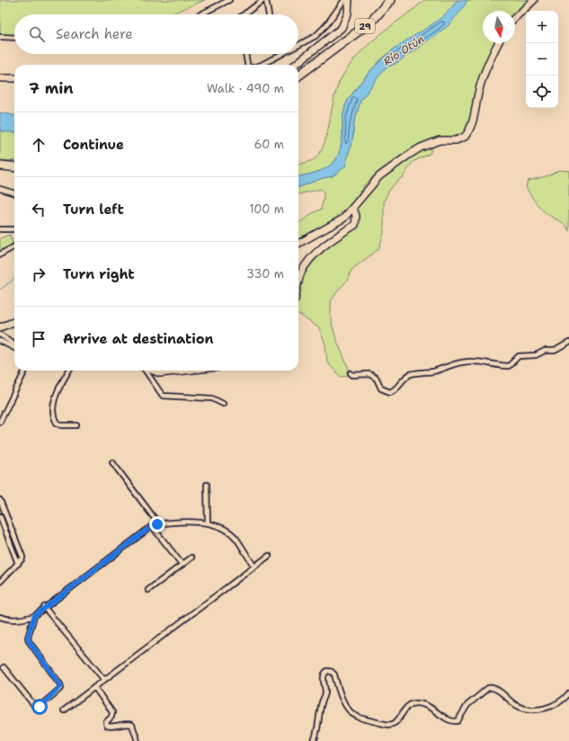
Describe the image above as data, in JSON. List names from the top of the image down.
{
  "streets": {
    "highway": ["29"]
  },
  "water": ["Río Otún"],
  "north": "bottom",
  "page": {
    "map_buttons": ["+", "−"],
    "search": "Search here",
    "heading": ["7 min", "Walk · 490 m"],
    "list": [
      ["Continue", "60 m"],
      ["Turn left", "100 m"],
      ["Turn right", "330 m"],
      "Arrive at destination"
    ]
  }
}
